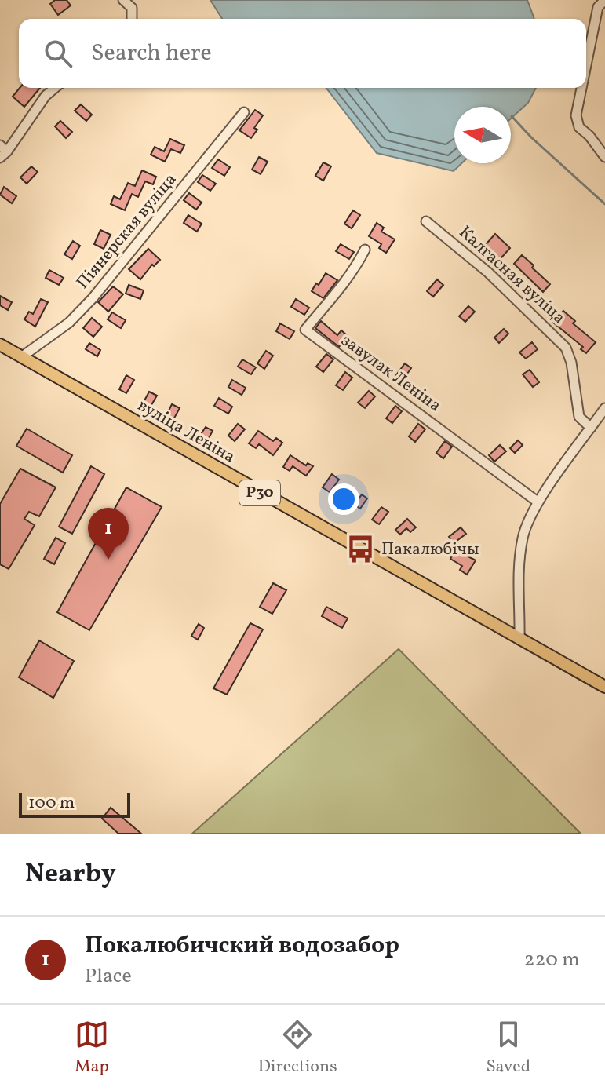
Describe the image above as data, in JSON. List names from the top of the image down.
{
  "streets": {
    "main road": ["вуліца Леніна", "Р30"],
    "street": ["Піянерская вуліца", "Калгасная вуліца", "завулак Леніна"]
  },
  "crossings": [
    ["Піянерская вуліца", "вуліца Леніна"],
    ["вуліца Леніна", "Р30"]
  ],
  "places": {
    "bus stop": ["Пакалюбічы"]
  },
  "scale_bar": "100 m",
  "north": "left",
  "page": {
    "search": "Search here",
    "pins": "1",
    "scale": "100 m",
    "heading": "Nearby",
    "list": [
      {
        "mark": "1",
        "name": "Покалюбичский водозабор",
        "note": "Place",
        "value": "220 m"
      }
    ],
    "nav": ["Map", "Directions", "Saved"]
  }
}
